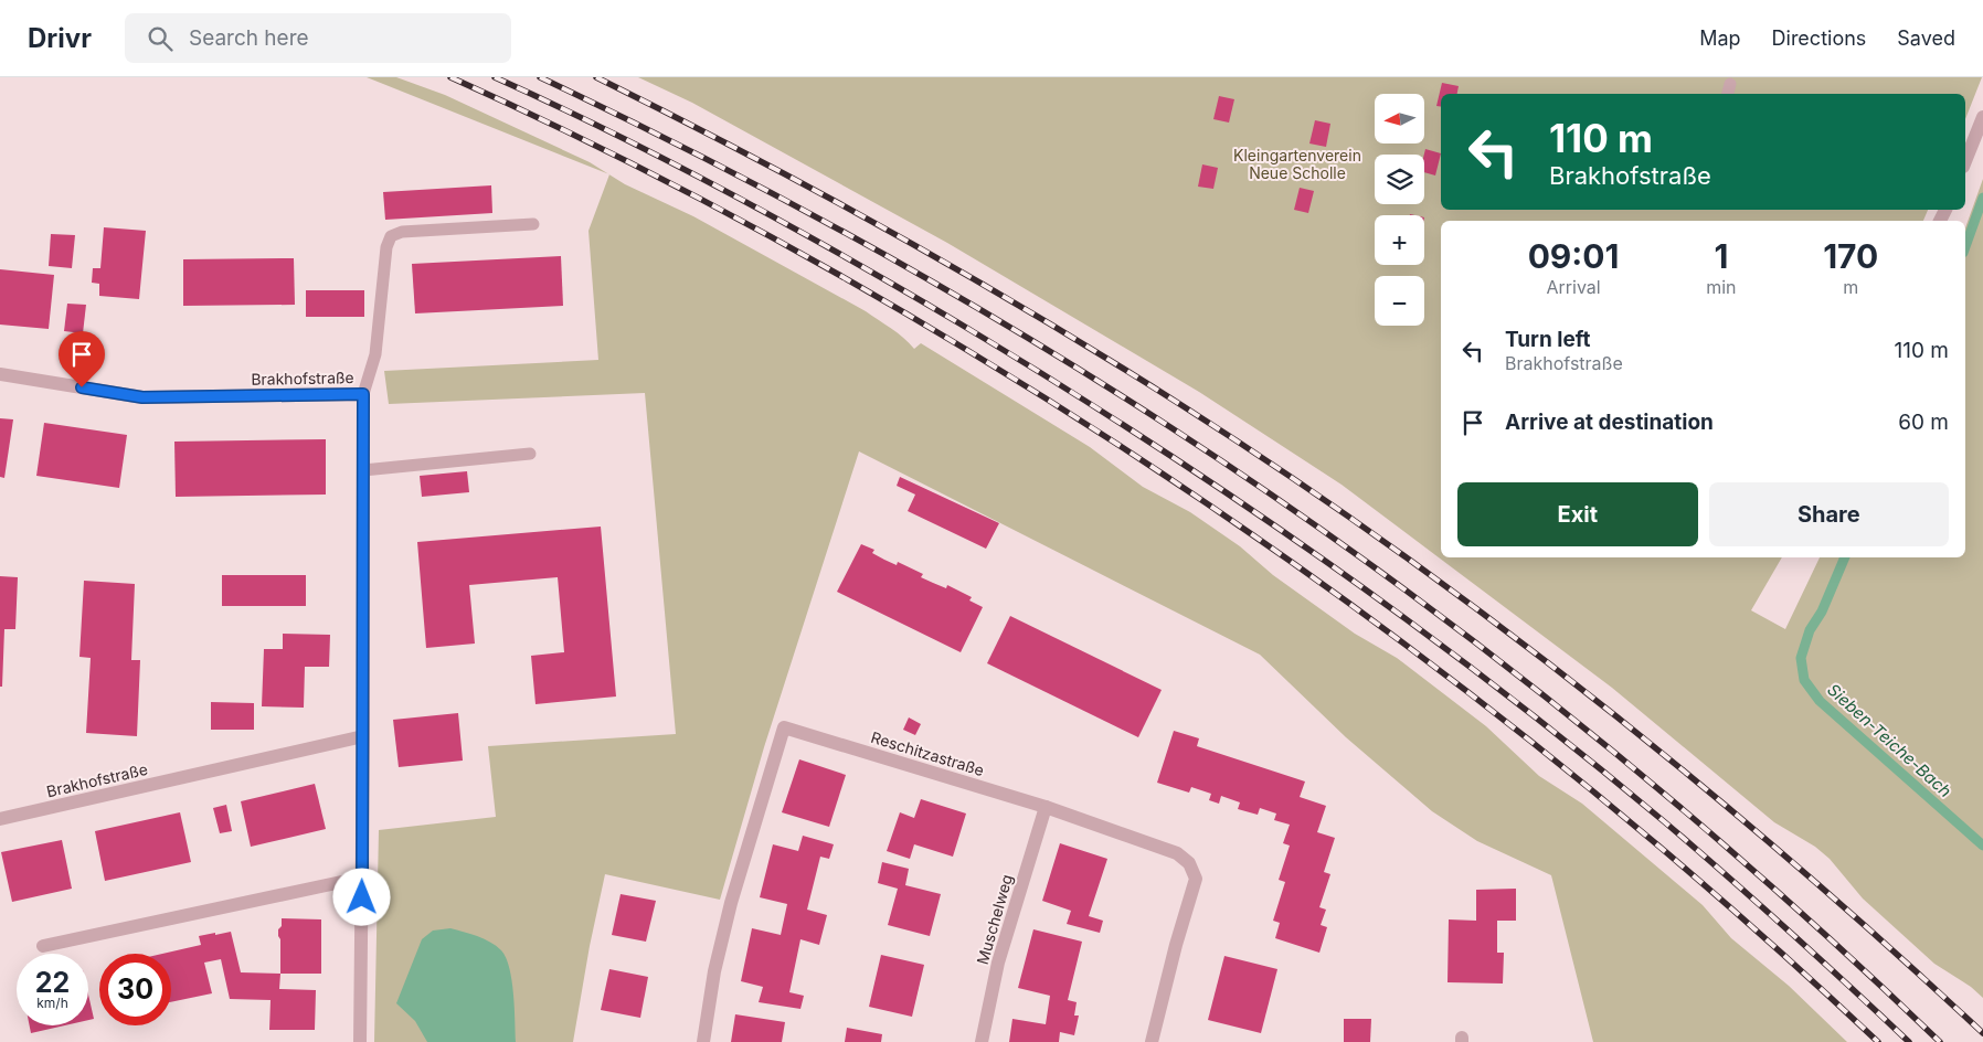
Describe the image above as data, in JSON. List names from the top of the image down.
{
  "streets": {
    "street": ["Brakhofstraße", "Reschitzastraße", "Muschelweg"]
  },
  "crossings": [
    ["Reschitzastraße", "Muschelweg"]
  ],
  "water": ["Sieben-Teiche-Bach"],
  "parks": ["Kleingartenverein Neue Scholle"],
  "north": "left",
  "page": {
    "header": "Drivr",
    "search": "Search here",
    "nav": ["Map", "Directions", "Saved"],
    "map_buttons": ["+", "−"],
    "turn": ["110 m", "Brakhofstraße"],
    "eta": [
      "09:01",
      "Arrival",
      "1",
      "min",
      "170",
      "m"
    ],
    "list": [
      {
        "name": "Turn left",
        "note": "Brakhofstraße",
        "value": "110 m"
      },
      {
        "name": "Arrive at destination",
        "value": "60 m"
      }
    ],
    "buttons": ["Exit", "Share"],
    "speed": "22 km/h",
    "limit": "30"
  }
}
